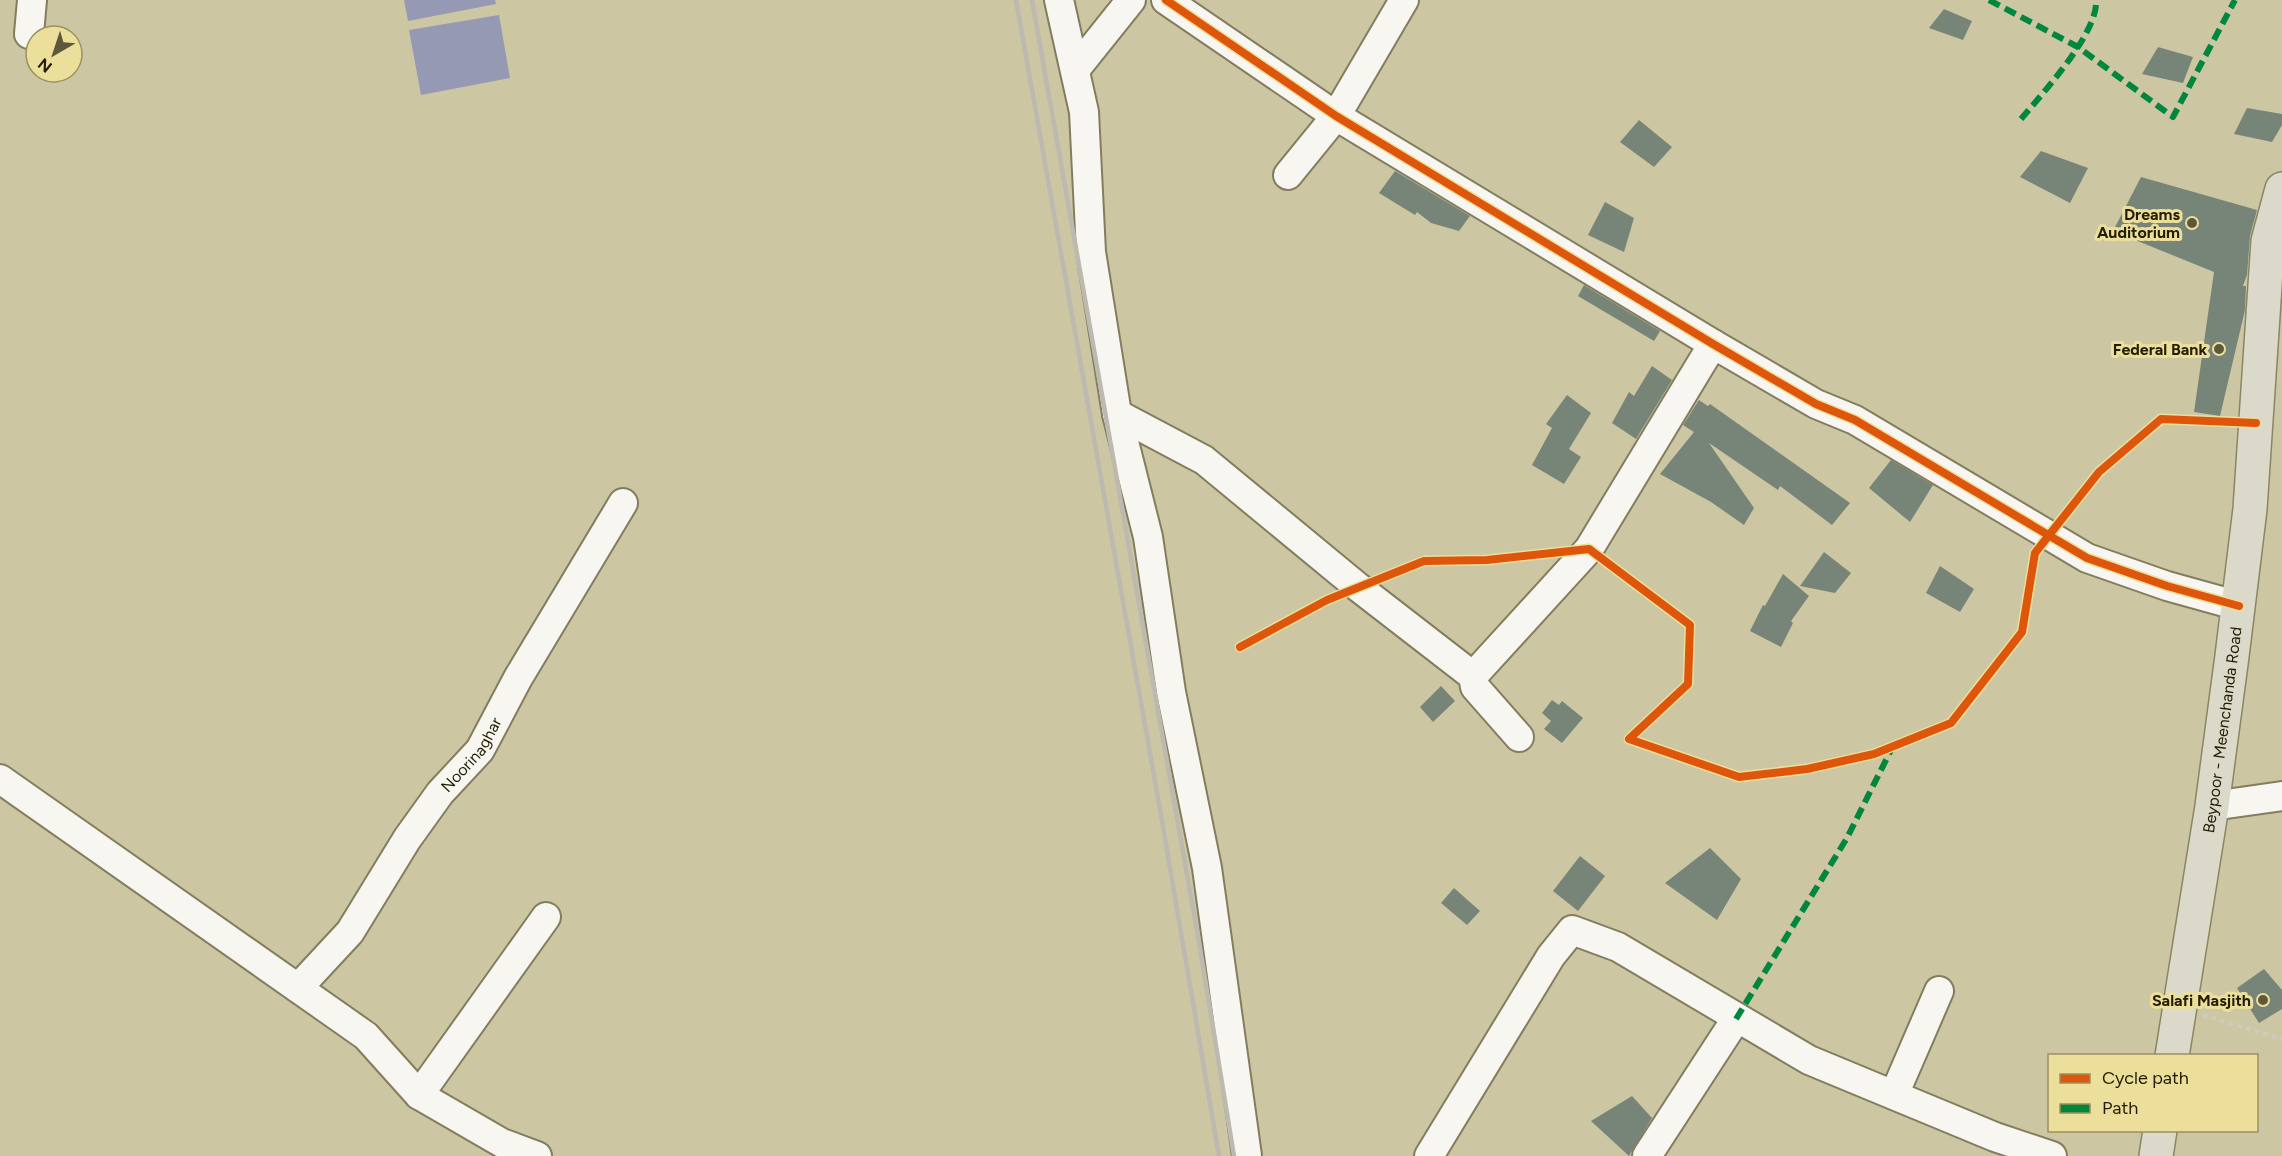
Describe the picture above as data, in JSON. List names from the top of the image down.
{
  "streets": {
    "main road": ["Beypoor - Meenchanda Road"],
    "street": ["Noorinaghar"]
  },
  "places": ["Dreams Auditorium", "Federal Bank", "Salafi Masjith"],
  "legend": ["Cycle path", "Path"],
  "north": "bottom left"
}
